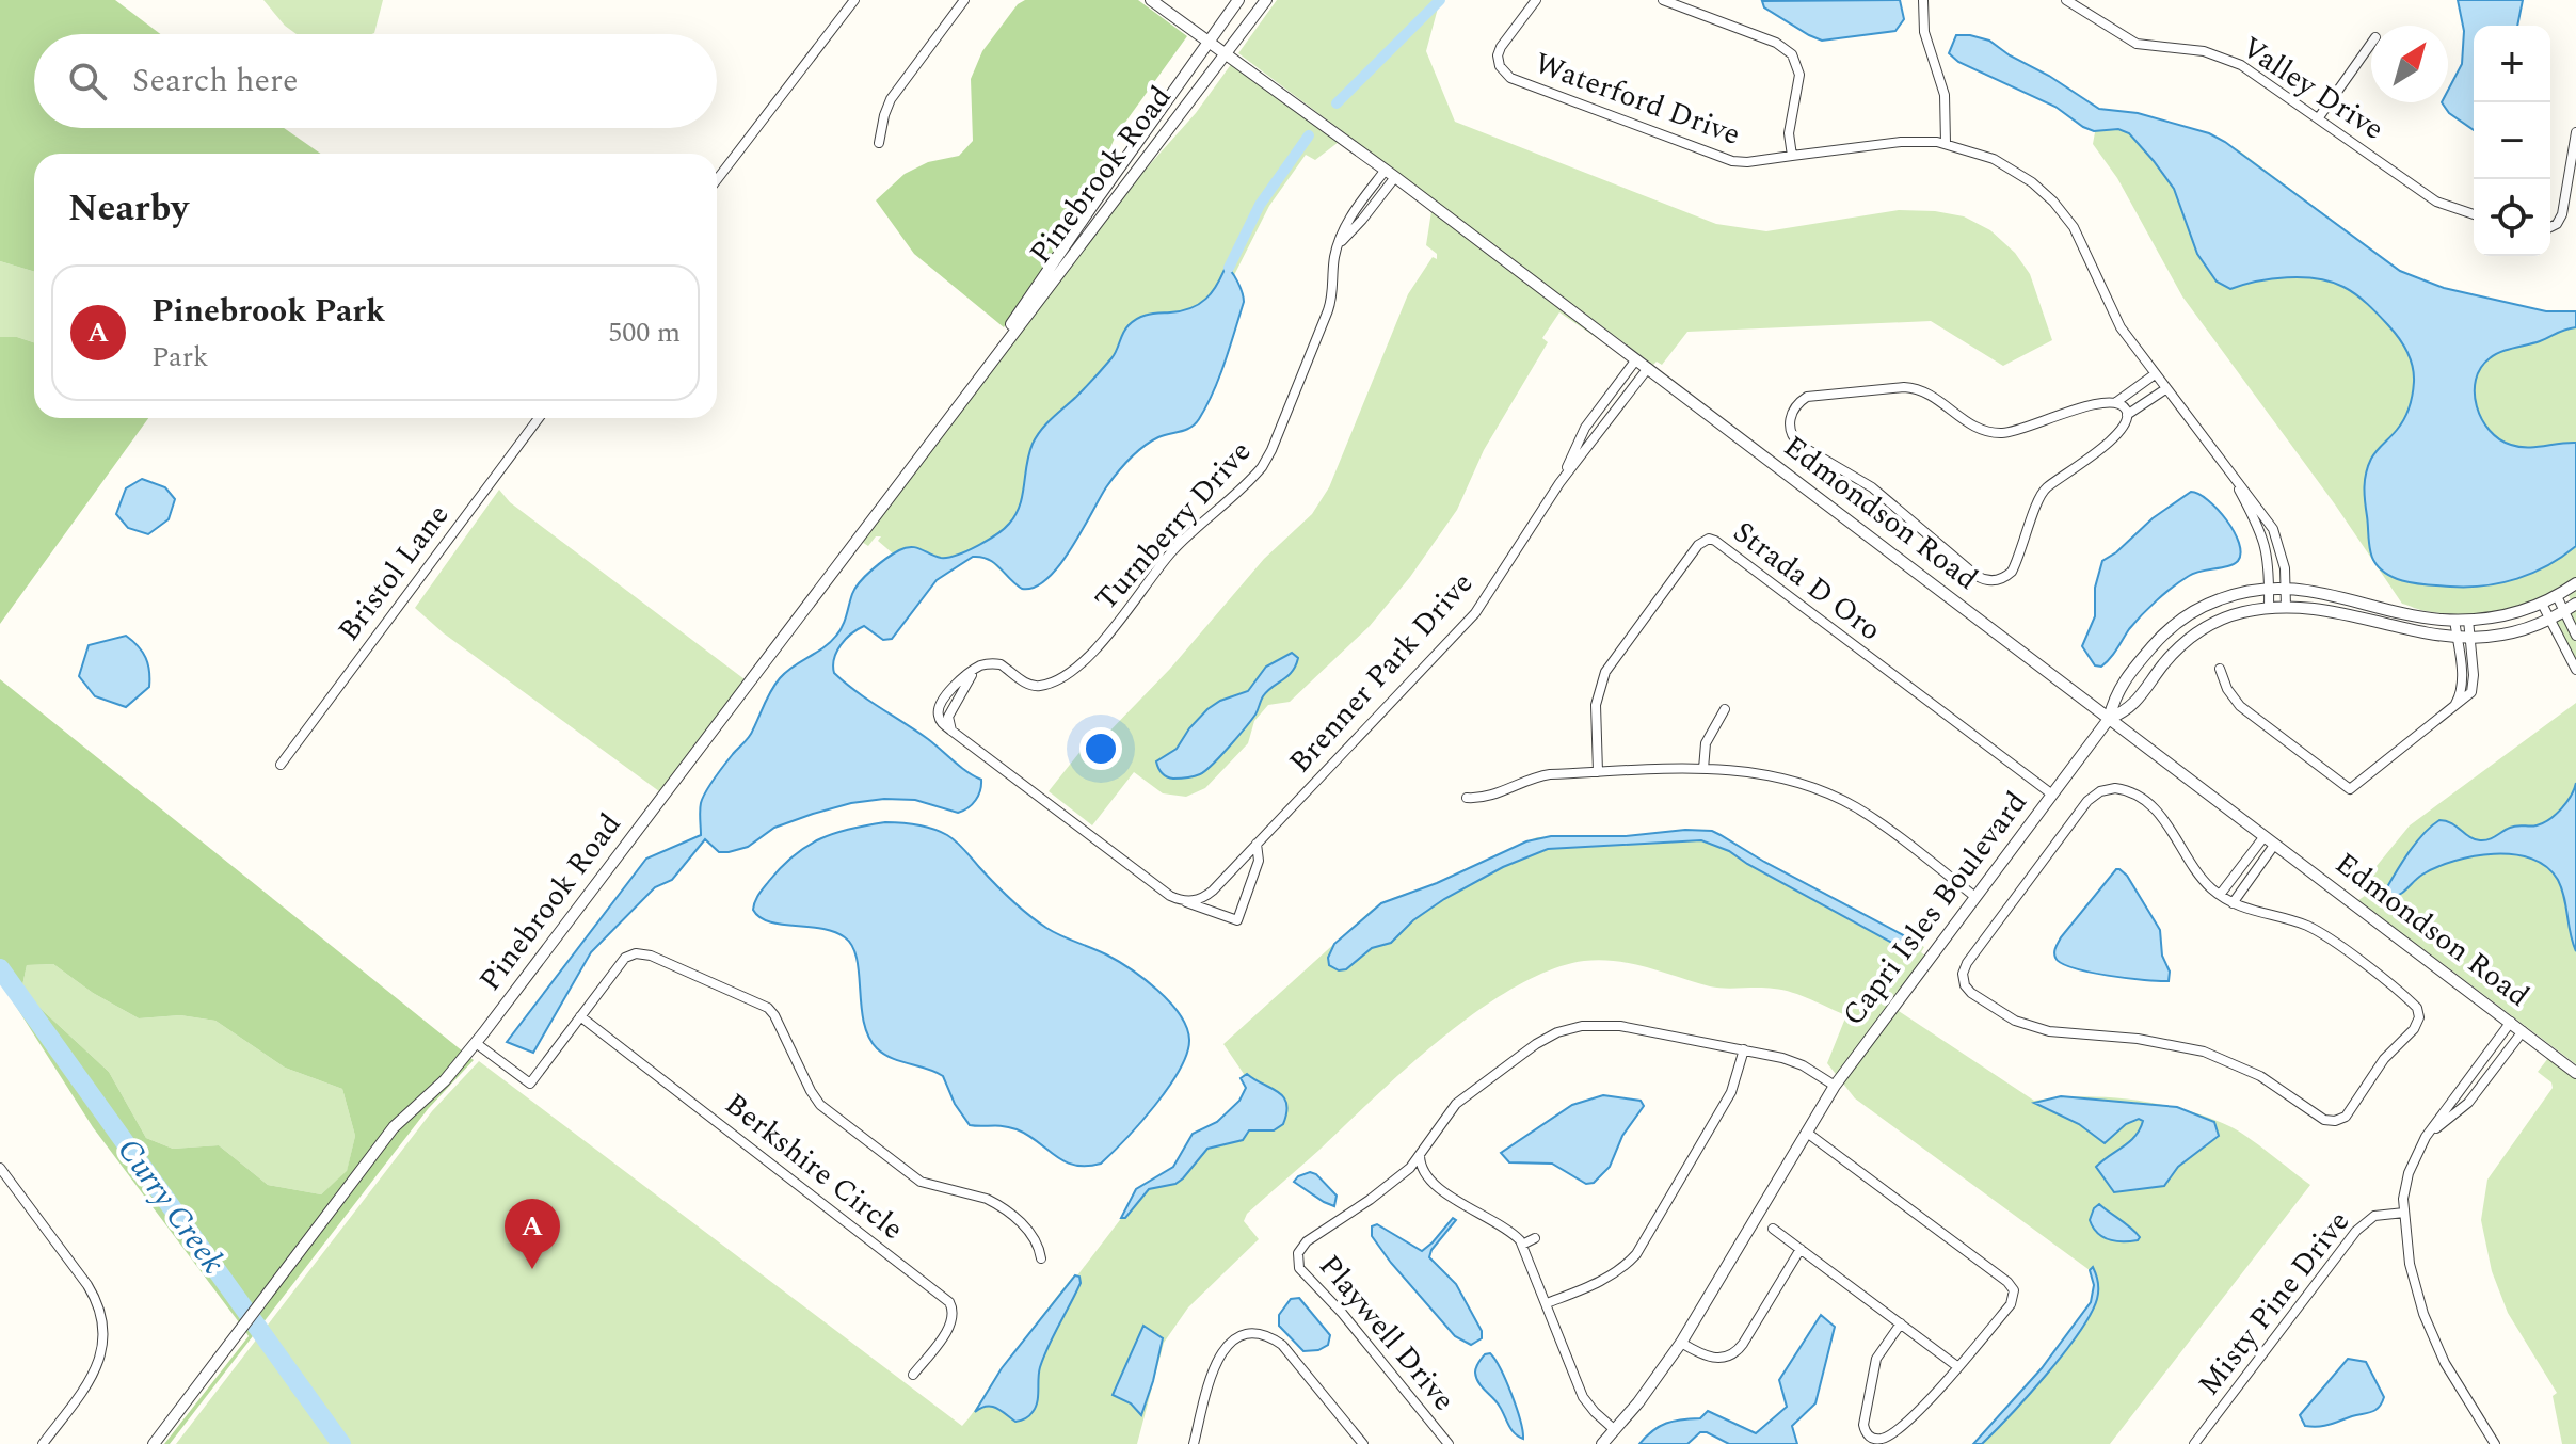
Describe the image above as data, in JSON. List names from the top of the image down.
{
  "streets": {
    "street": [
      "Valley Drive",
      "Waterford Drive",
      "Pinebrook Road",
      "Edmondson Road",
      "Turnberry Drive",
      "Bristol Lane",
      "Strada D Oro",
      "Brenner Park Drive",
      "Capri Isles Boulevard",
      "Berkshire Circle",
      "Misty Pine Drive",
      "Playwell Drive"
    ]
  },
  "crossings": [
    ["Waterford Drive", "Capri Isles Boulevard"],
    ["Pinebrook Road", "Edmondson Road"],
    ["Edmondson Road", "Turnberry Drive"],
    ["Edmondson Road", "Brenner Park Drive"],
    ["Edmondson Road", "Capri Isles Boulevard"],
    ["Turnberry Drive", "Brenner Park Drive"],
    ["Strada D Oro", "Capri Isles Boulevard"]
  ],
  "water": ["Curry Creek"],
  "north": "top right",
  "page": {
    "map_buttons": ["+", "−"],
    "search": "Search here",
    "heading": "Nearby",
    "list": [
      {
        "mark": "A",
        "name": "Pinebrook Park",
        "note": "Park",
        "value": "500 m"
      }
    ],
    "pins": "A"
  }
}
